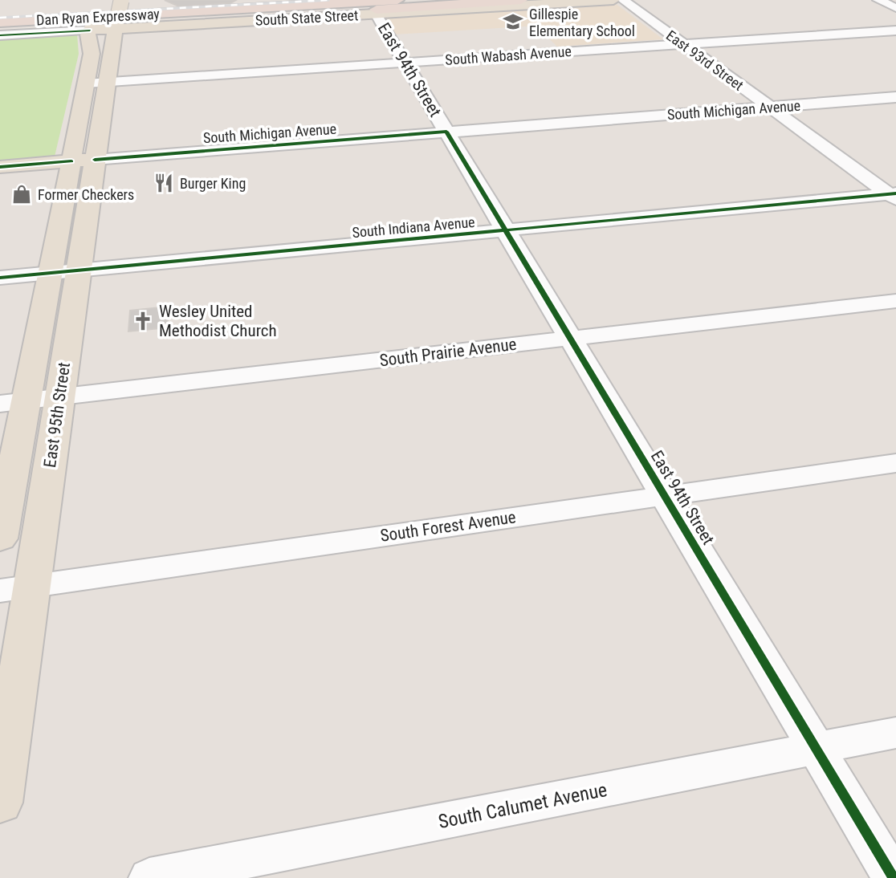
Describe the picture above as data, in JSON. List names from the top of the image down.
{
  "streets": {
    "highway": ["Dan Ryan Expressway"],
    "main road": ["South State Street", "South Michigan Avenue", "East 95th Street"],
    "street": [
      "South Wabash Avenue",
      "East 93rd Street",
      "East 94th Street",
      "South Indiana Avenue",
      "South Prairie Avenue",
      "South Forest Avenue",
      "South Calumet Avenue"
    ]
  },
  "crossings": [
    ["South State Street", "East 94th Street"],
    ["South State Street", "East 95th Street"],
    ["South Wabash Avenue", "East 93rd Street"],
    ["South Wabash Avenue", "East 94th Street"],
    ["South Wabash Avenue", "East 95th Street"],
    ["East 93rd Street", "South Michigan Avenue"],
    ["East 93rd Street", "South Indiana Avenue"],
    ["East 94th Street", "South Michigan Avenue"],
    ["East 94th Street", "South Indiana Avenue"],
    ["East 94th Street", "South Prairie Avenue"],
    ["East 94th Street", "South Forest Avenue"],
    ["East 94th Street", "South Calumet Avenue"],
    ["South Michigan Avenue", "East 95th Street"],
    ["South Indiana Avenue", "East 95th Street"],
    ["South Prairie Avenue", "East 95th Street"],
    ["East 95th Street", "South Forest Avenue"]
  ],
  "places": {
    "school or university": ["Gillespie Elementary School"],
    "restaurant": ["Burger King"],
    "shop": ["Former Checkers"],
    "church": ["Wesley United Methodist Church"]
  }
}
